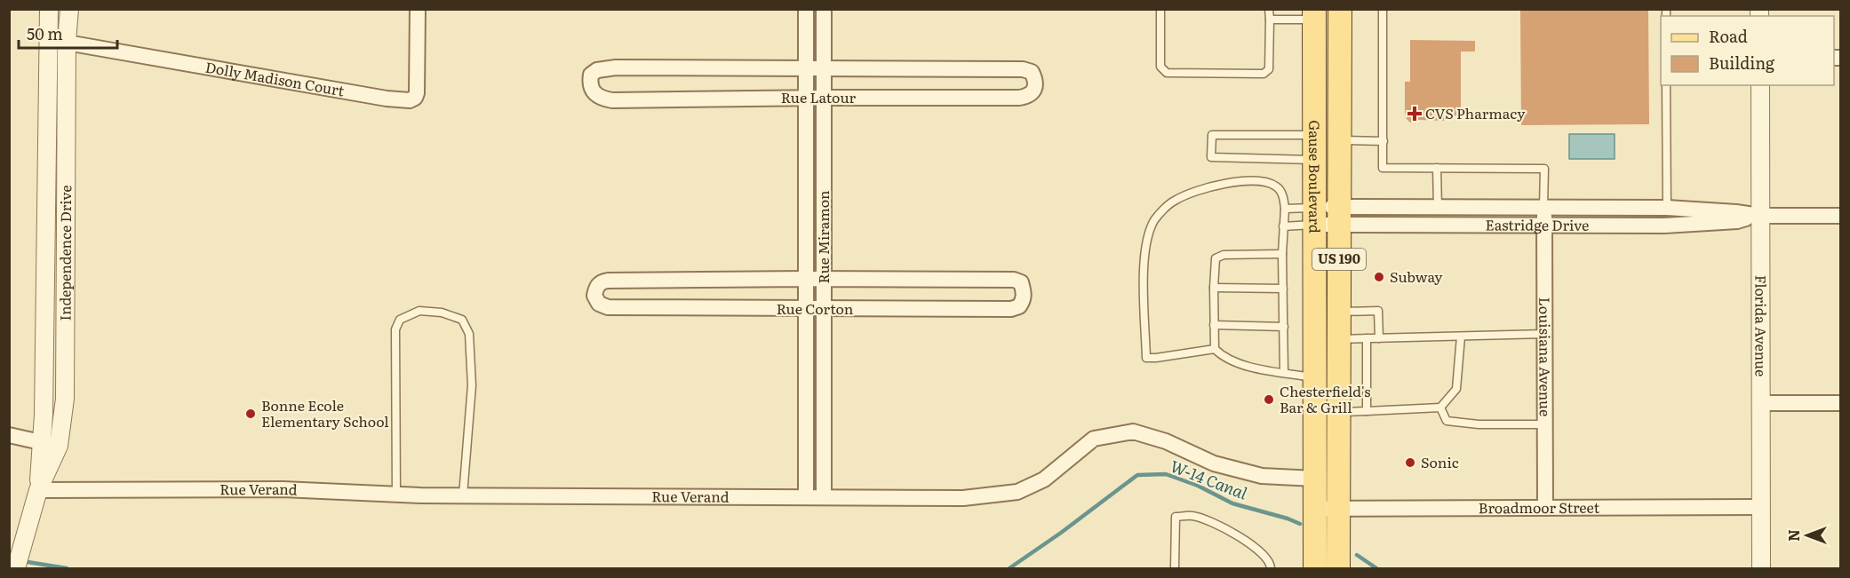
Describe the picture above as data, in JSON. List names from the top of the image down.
{
  "streets": {
    "main road": ["Gause Boulevard", "US 190"],
    "street": [
      "Dolly Madison Court",
      "Rue Latour",
      "Eastridge Drive",
      "Rue Miramon",
      "Independence Drive",
      "Rue Corton",
      "Florida Avenue",
      "Louisiana Avenue",
      "Rue Verand",
      "Broadmoor Street"
    ]
  },
  "crossings": [
    ["Dolly Madison Court", "Independence Drive"],
    ["Rue Latour", "Rue Miramon"],
    ["Gause Boulevard", "Eastridge Drive"],
    ["Gause Boulevard", "Rue Verand"],
    ["Gause Boulevard", "Broadmoor Street"],
    ["Eastridge Drive", "Florida Avenue"],
    ["Eastridge Drive", "Louisiana Avenue"],
    ["Rue Miramon", "Rue Corton"],
    ["Rue Miramon", "Rue Verand"],
    ["Independence Drive", "Rue Verand"],
    ["Florida Avenue", "Broadmoor Street"],
    ["Louisiana Avenue", "Broadmoor Street"]
  ],
  "water": ["W-14 Canal"],
  "places": {
    "health": ["CVS Pharmacy"],
    "other": [
      "Subway",
      "Chesterfield's Bar & Grill",
      "Bonne Ecole Elementary School",
      "Sonic"
    ]
  },
  "legend": ["Road", "Building"],
  "scale_bar": "50 m",
  "north": "left"
}
